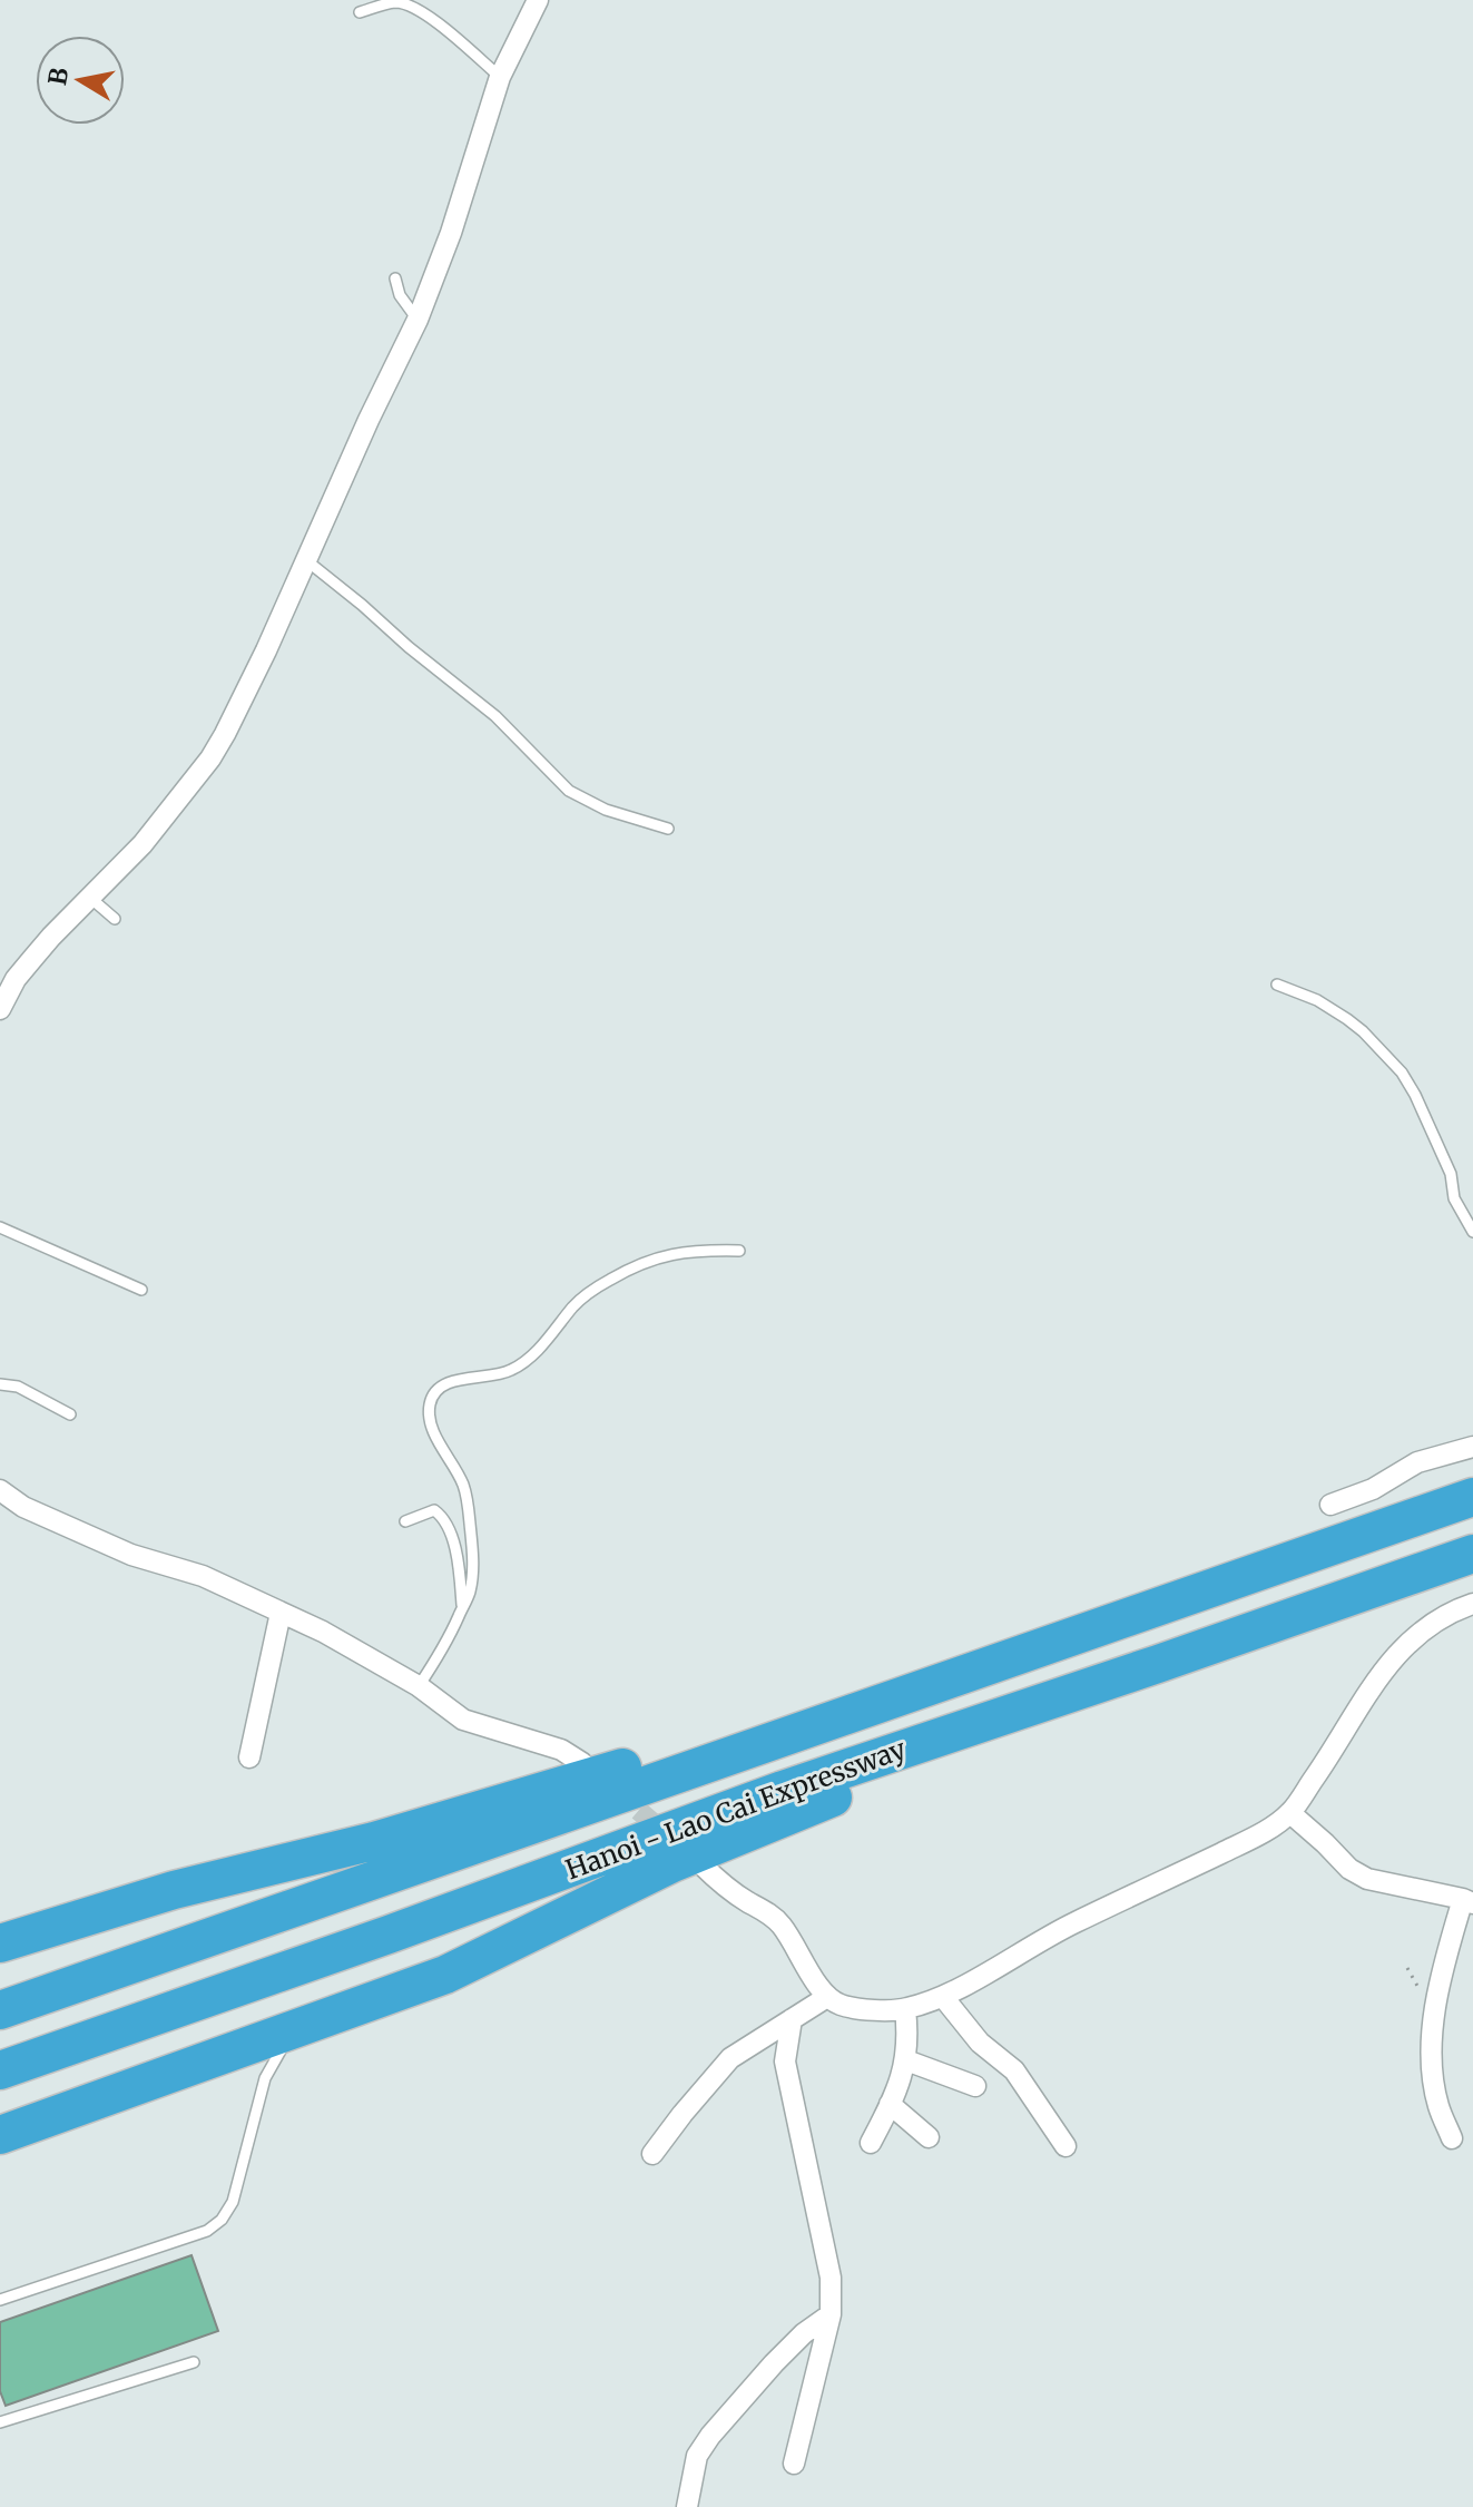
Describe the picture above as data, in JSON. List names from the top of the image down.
{
  "streets": {
    "highway": ["Hanoi - Lao Cai Expressway"]
  },
  "north": "left"
}
